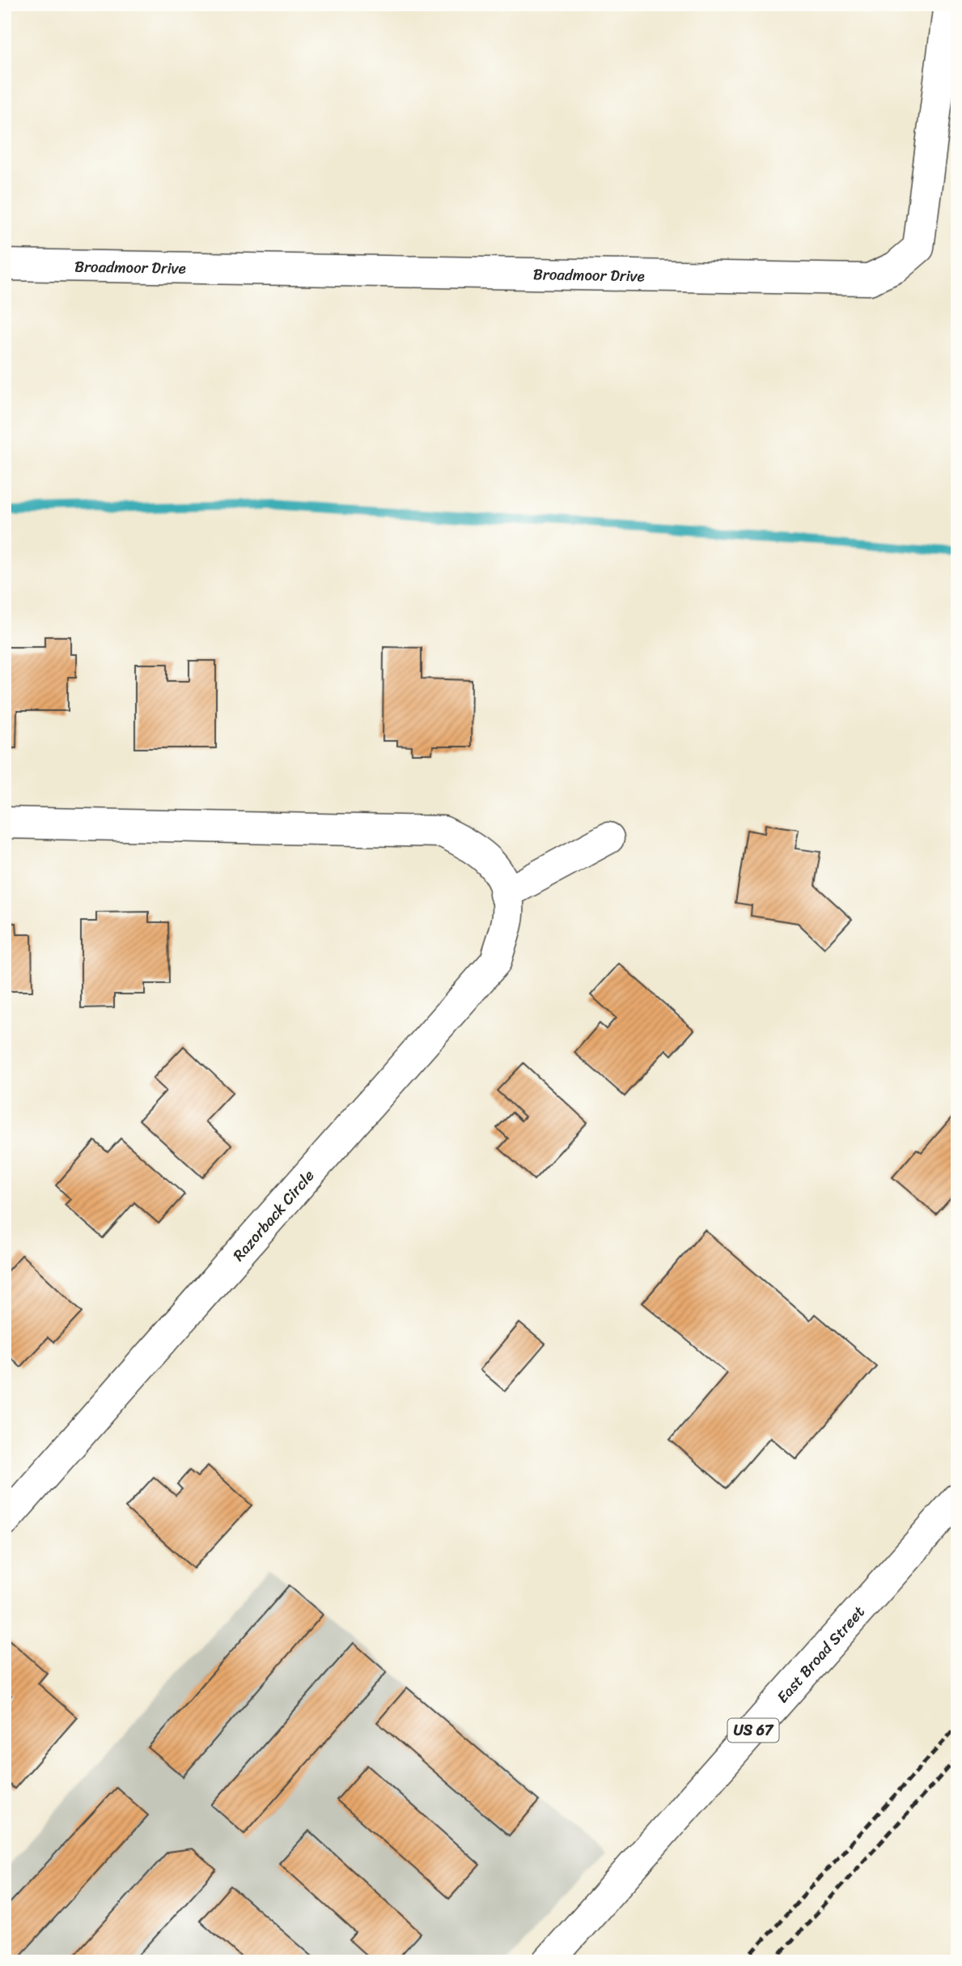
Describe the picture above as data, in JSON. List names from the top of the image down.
{
  "streets": {
    "street": [
      "Broadmoor Drive",
      "Razorback Circle",
      "East Broad Street",
      "US 67"
    ]
  }
}
